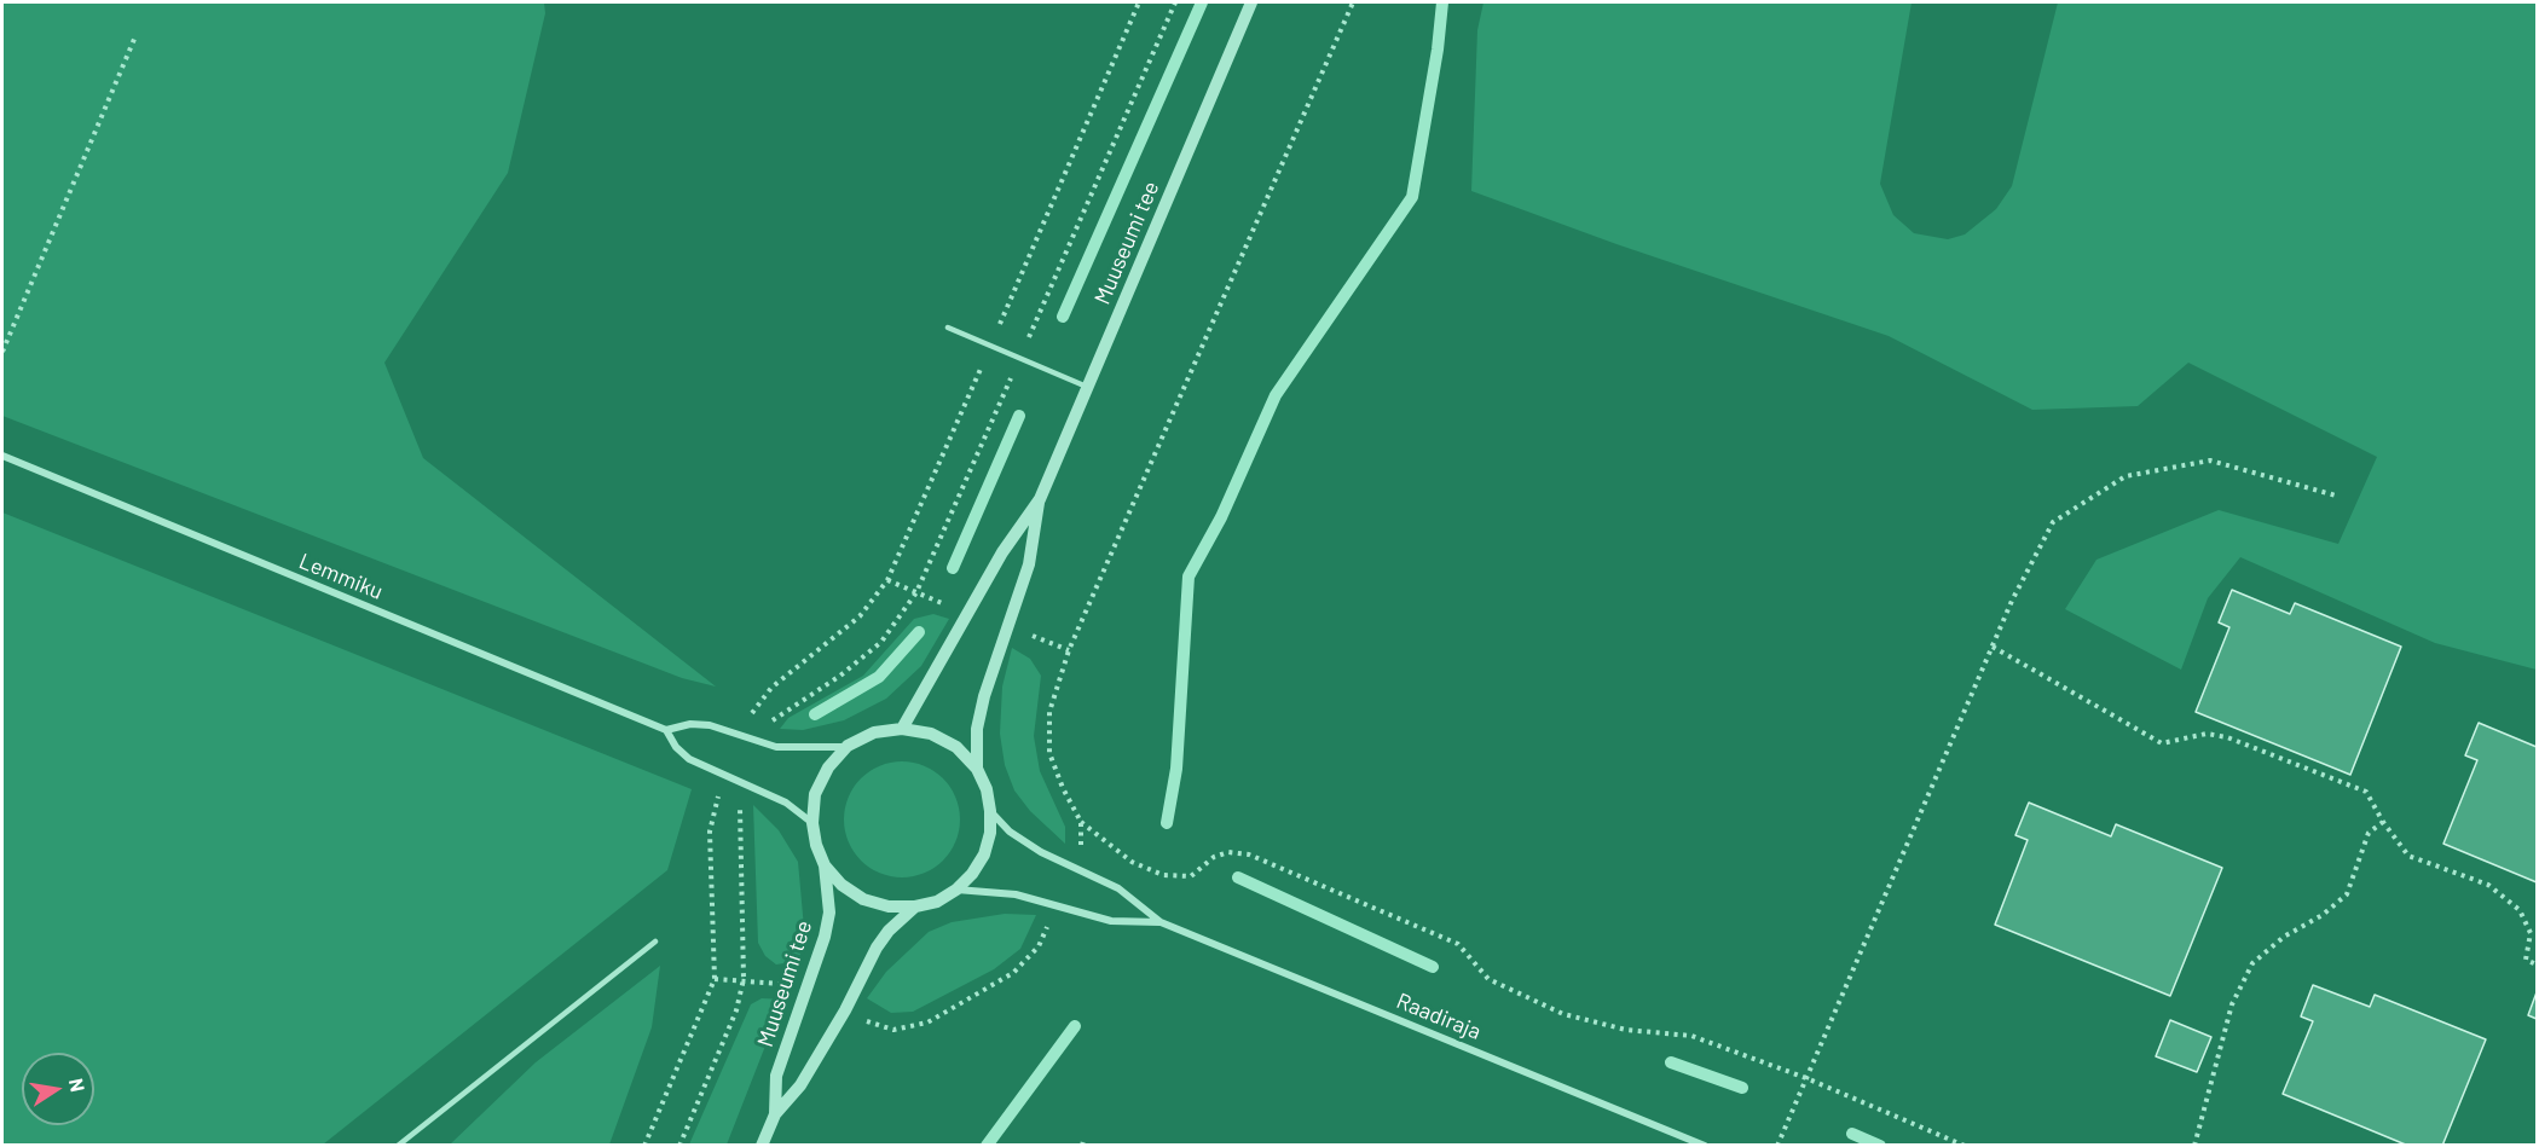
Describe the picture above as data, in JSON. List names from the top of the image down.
{
  "streets": {
    "street": ["Muuseumi tee", "Lemmiku", "Raadiraja"]
  },
  "crossings": [
    ["Muuseumi tee", "Lemmiku"],
    ["Muuseumi tee", "Raadiraja"],
    ["Lemmiku", "Raadiraja"]
  ],
  "north": "right"
}
